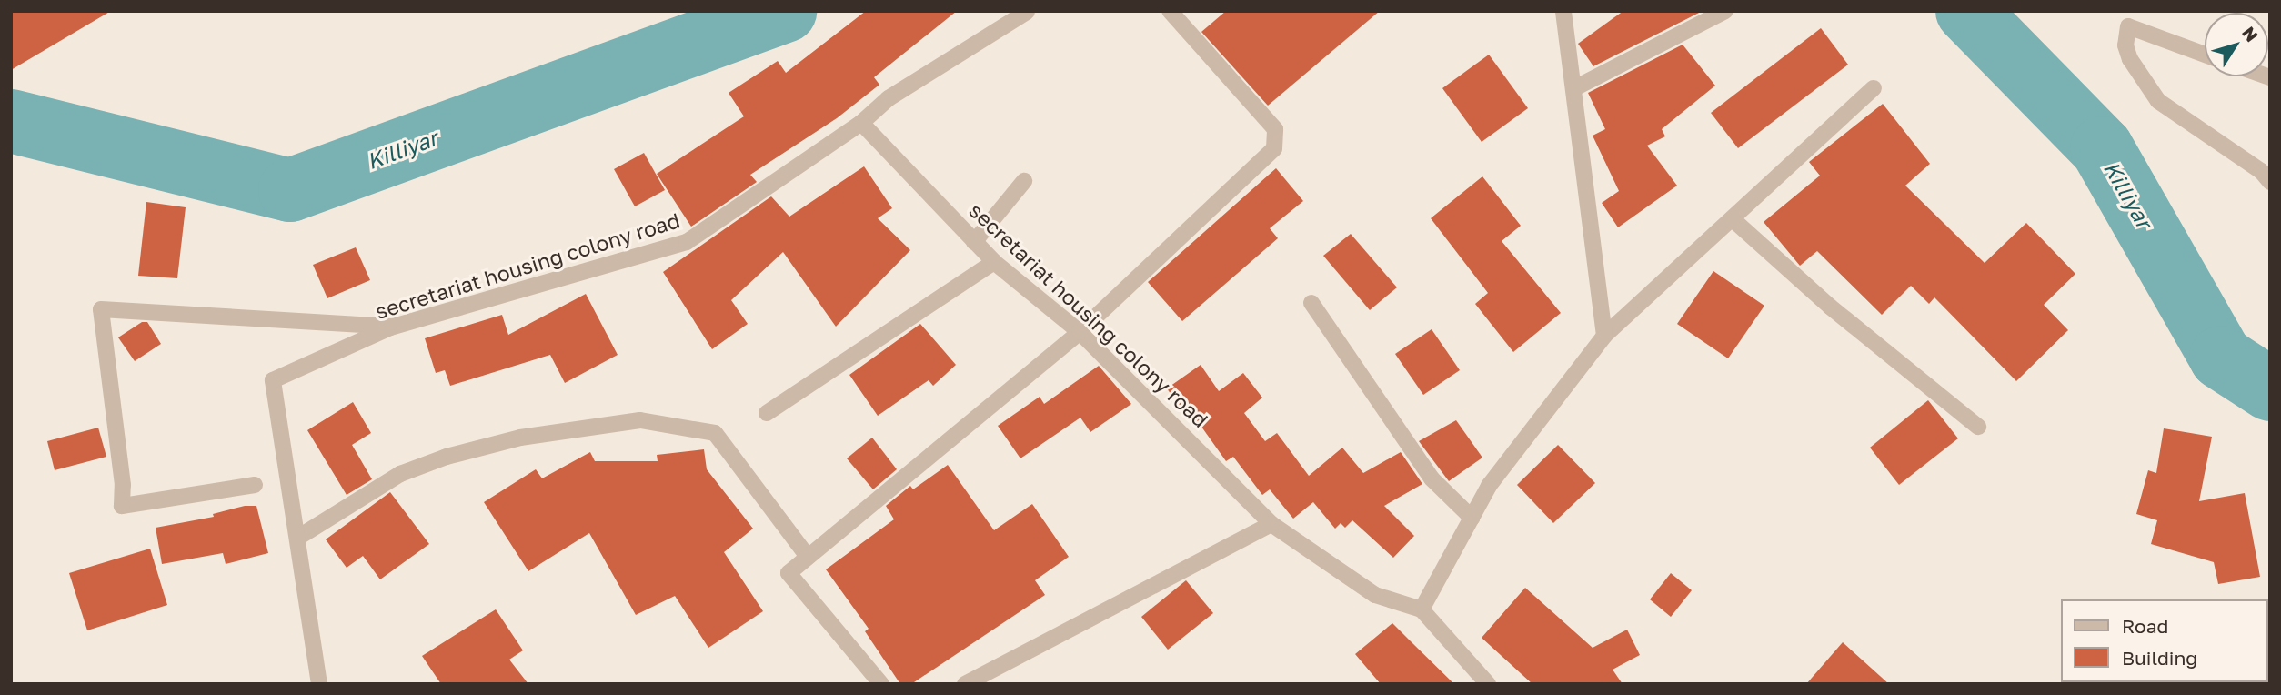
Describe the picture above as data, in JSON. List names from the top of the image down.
{
  "streets": {
    "street": ["secretariat housing colony road"]
  },
  "water": ["Killiyar"],
  "legend": ["Road", "Building"],
  "north": "top right"
}
